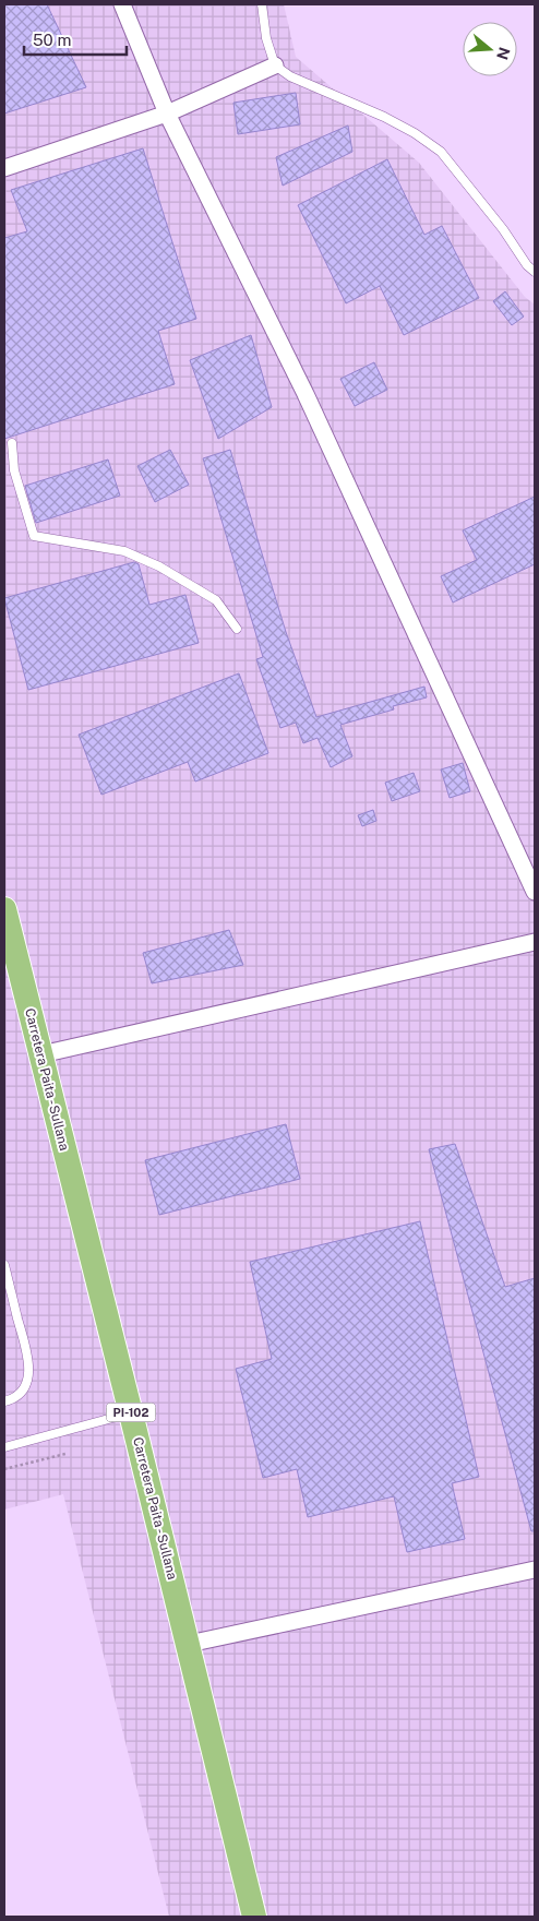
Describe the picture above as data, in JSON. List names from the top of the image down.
{
  "streets": {
    "main road": ["Carretera Paita - Sullana", "PI-102"]
  },
  "scale_bar": "50 m",
  "north": "right"
}
